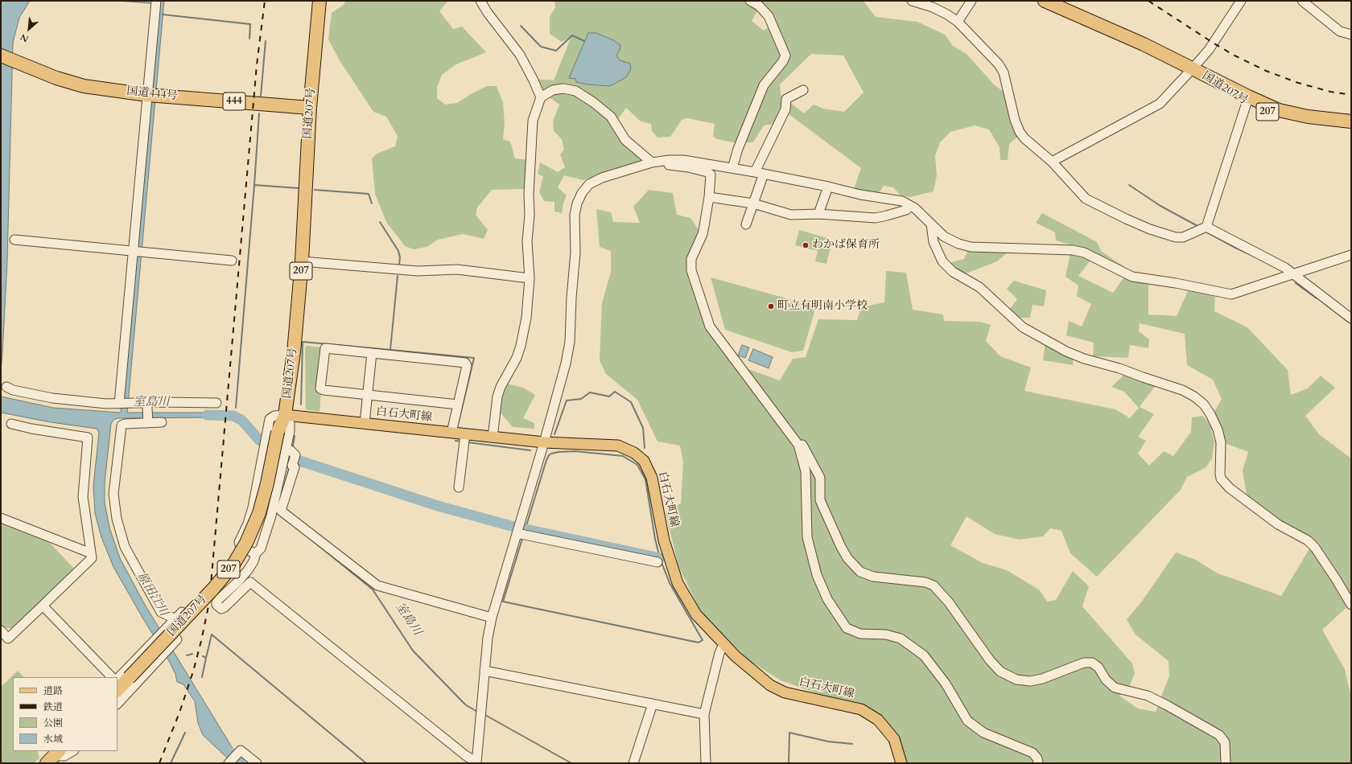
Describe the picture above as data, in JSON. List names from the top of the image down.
{
  "streets": {
    "highway": [
      "国道207号",
      "国道444号",
      "444",
      "207"
    ],
    "main road": ["白石大町線"]
  },
  "crossings": [
    ["国道207号", "国道444号"],
    ["国道207号", "白石大町線"]
  ],
  "water": ["室島川", "原田江川"],
  "places": ["わかば保育所", "町立有明南小学校"],
  "legend": [
    "道路",
    "鉄道",
    "公園",
    "水域"
  ],
  "north": "bottom left"
}
